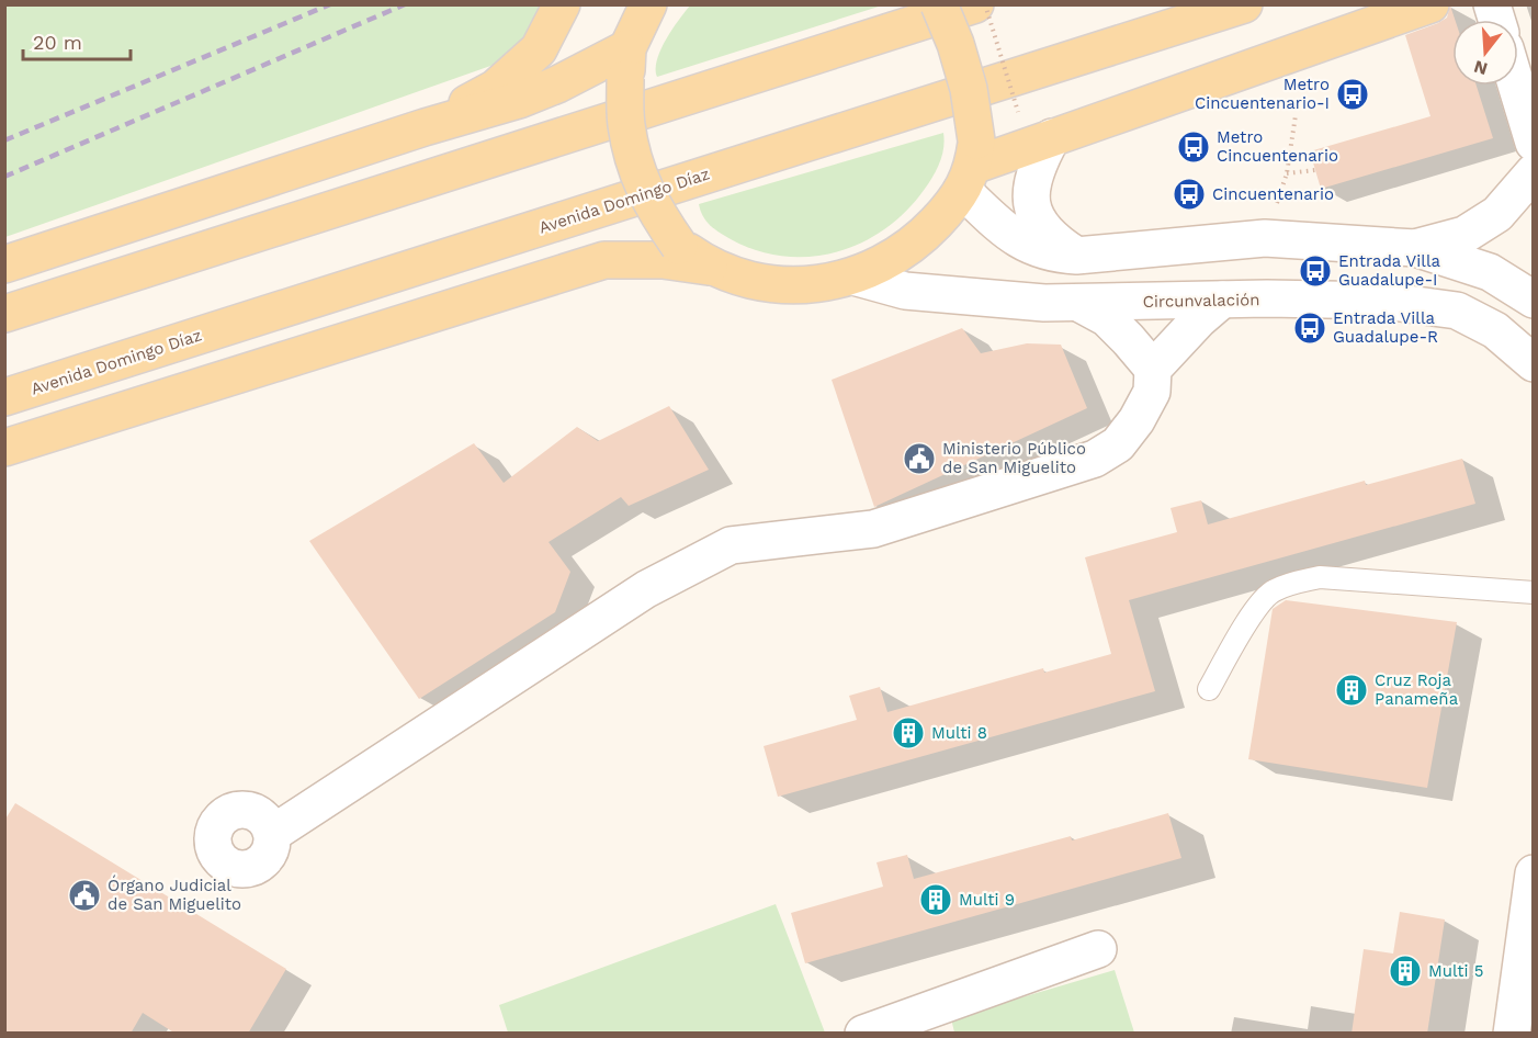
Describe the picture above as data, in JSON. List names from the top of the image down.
{
  "streets": {
    "main road": ["Avenida Domingo Díaz", "Circunvalación"]
  },
  "places": {
    "bus stop": [
      "Metro Cincuentenario-I",
      "Metro Cincuentenario",
      "Cincuentenario",
      "Entrada Villa Guadalupe-I",
      "Entrada Villa Guadalupe-R"
    ],
    "public building": ["Ministerio Público de San Miguelito", "Órgano Judicial de San Miguelito"],
    "building": [
      "Cruz Roja Panameña",
      "Multi 8",
      "Multi 9",
      "Multi 5"
    ]
  },
  "scale_bar": "20 m",
  "north": "bottom"
}
